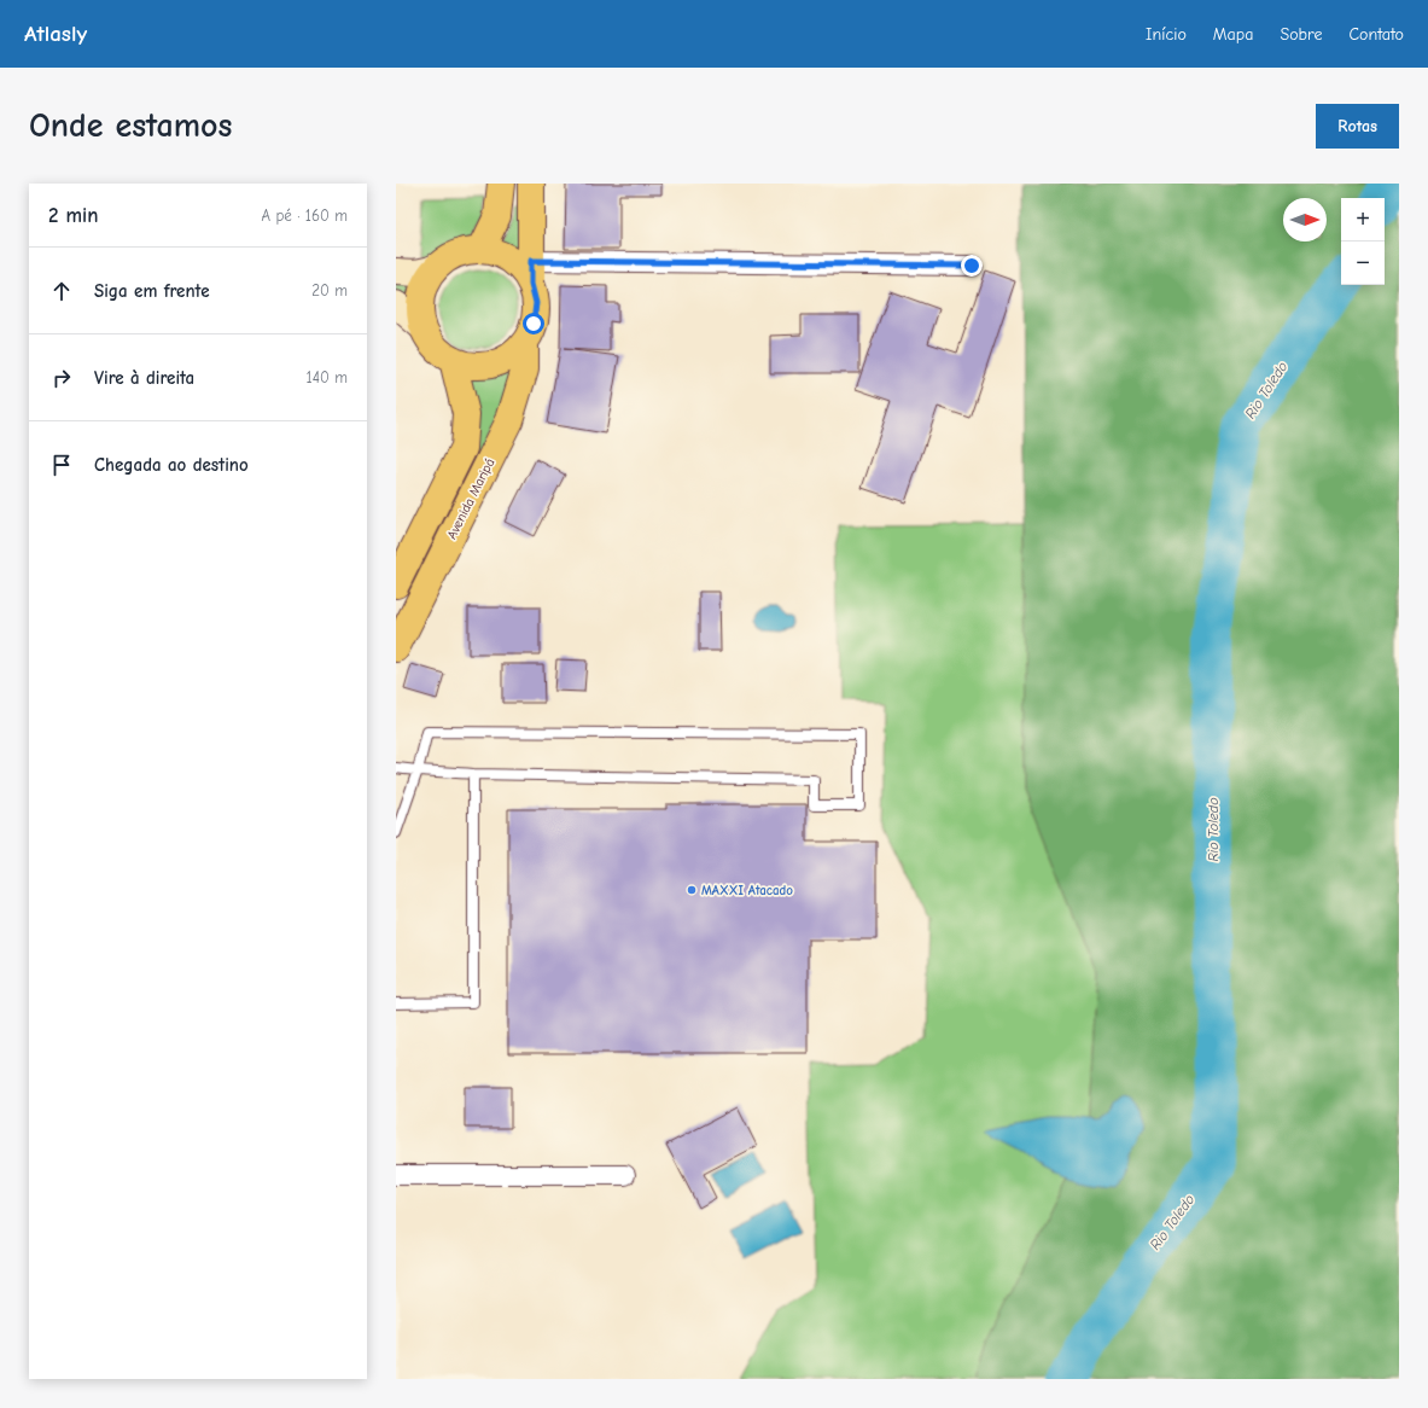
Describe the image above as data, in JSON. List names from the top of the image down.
{
  "streets": {
    "main road": ["Avenida Maripá"]
  },
  "water": ["Rio Toledo"],
  "places": ["MAXXI Atacado"],
  "north": "right",
  "page": {
    "header": "Atlasly",
    "nav": [
      "Início",
      "Mapa",
      "Sobre",
      "Contato"
    ],
    "buttons": "Rotas",
    "title": "Onde estamos",
    "heading": ["2 min", "A pé · 160 m"],
    "map_buttons": ["+", "−"],
    "list": [
      ["Siga em frente", "20 m"],
      ["Vire à direita", "140 m"],
      "Chegada ao destino"
    ]
  }
}
